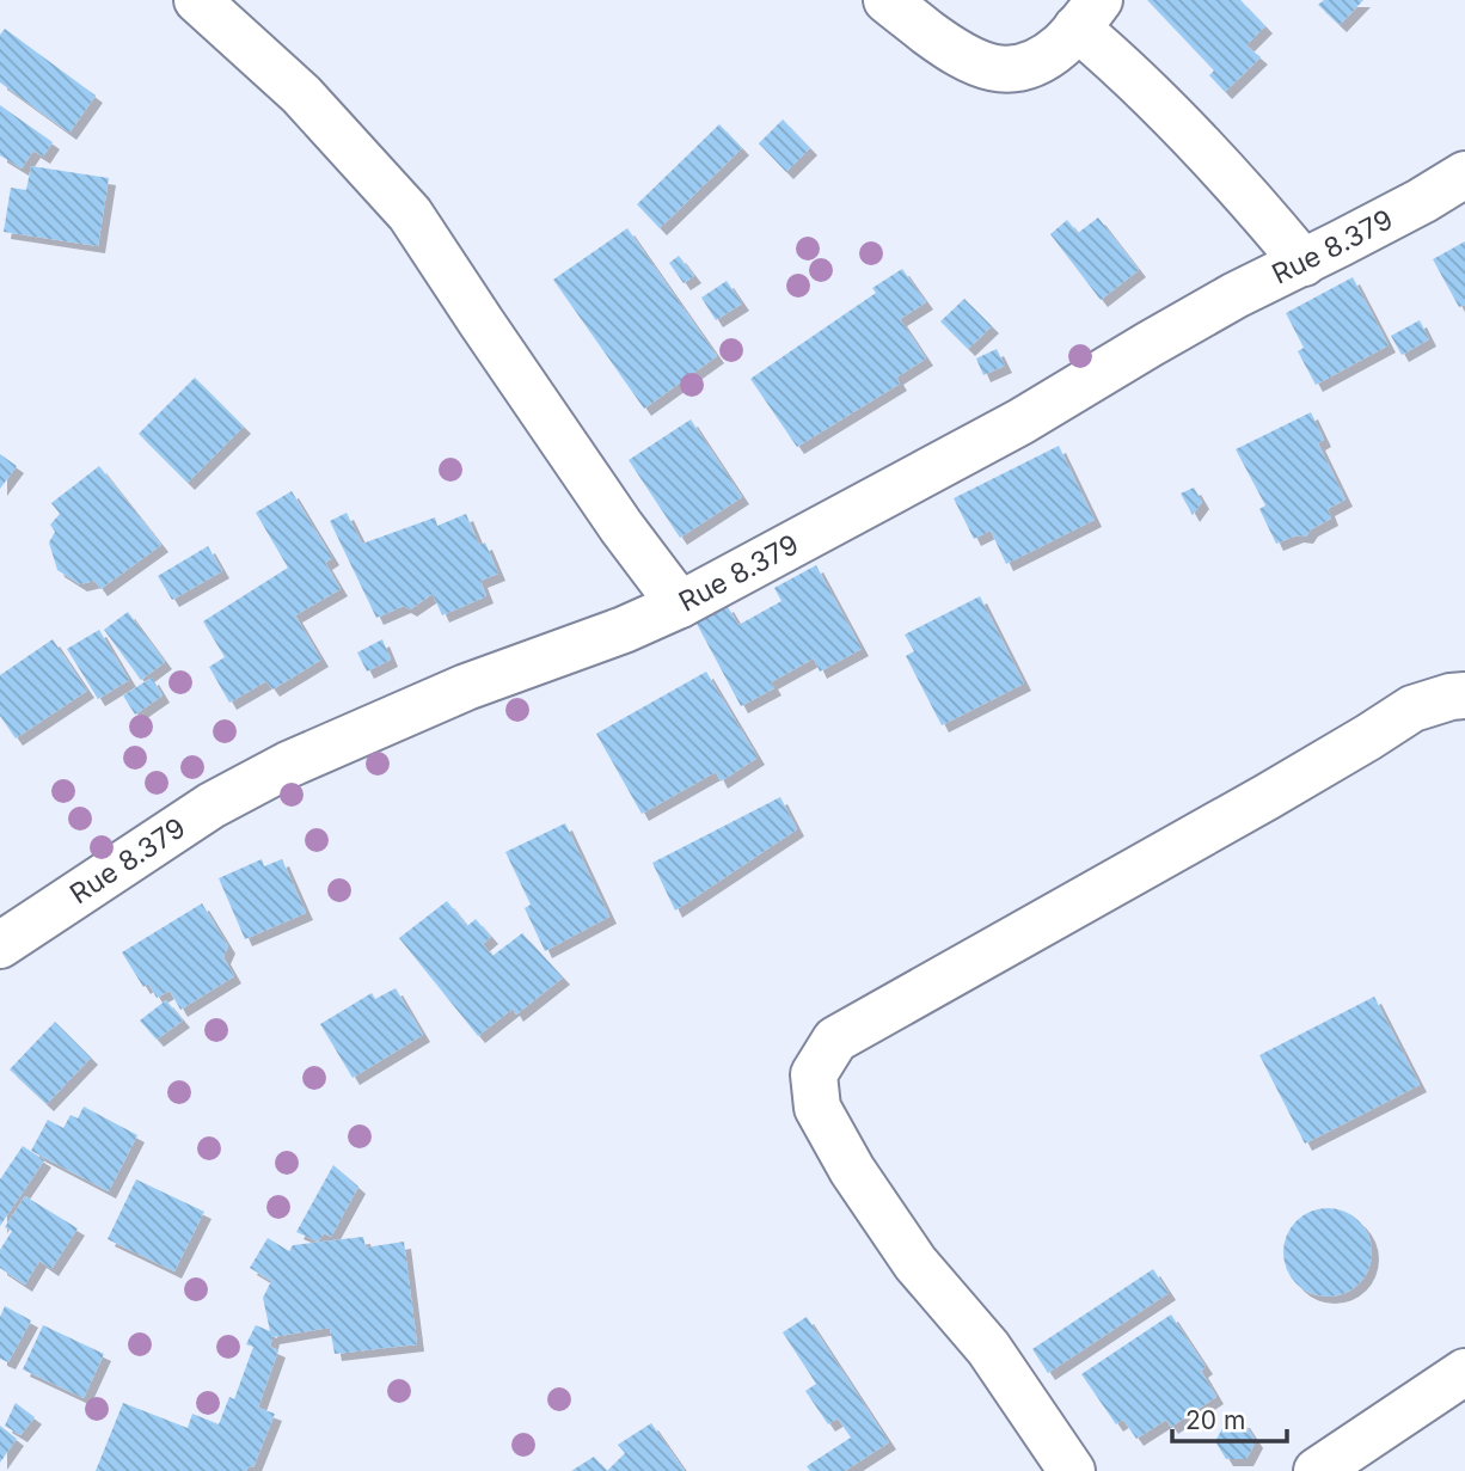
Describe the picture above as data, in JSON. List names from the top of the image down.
{
  "streets": {
    "street": ["Rue 8.379"]
  },
  "scale_bar": "20 m"
}
